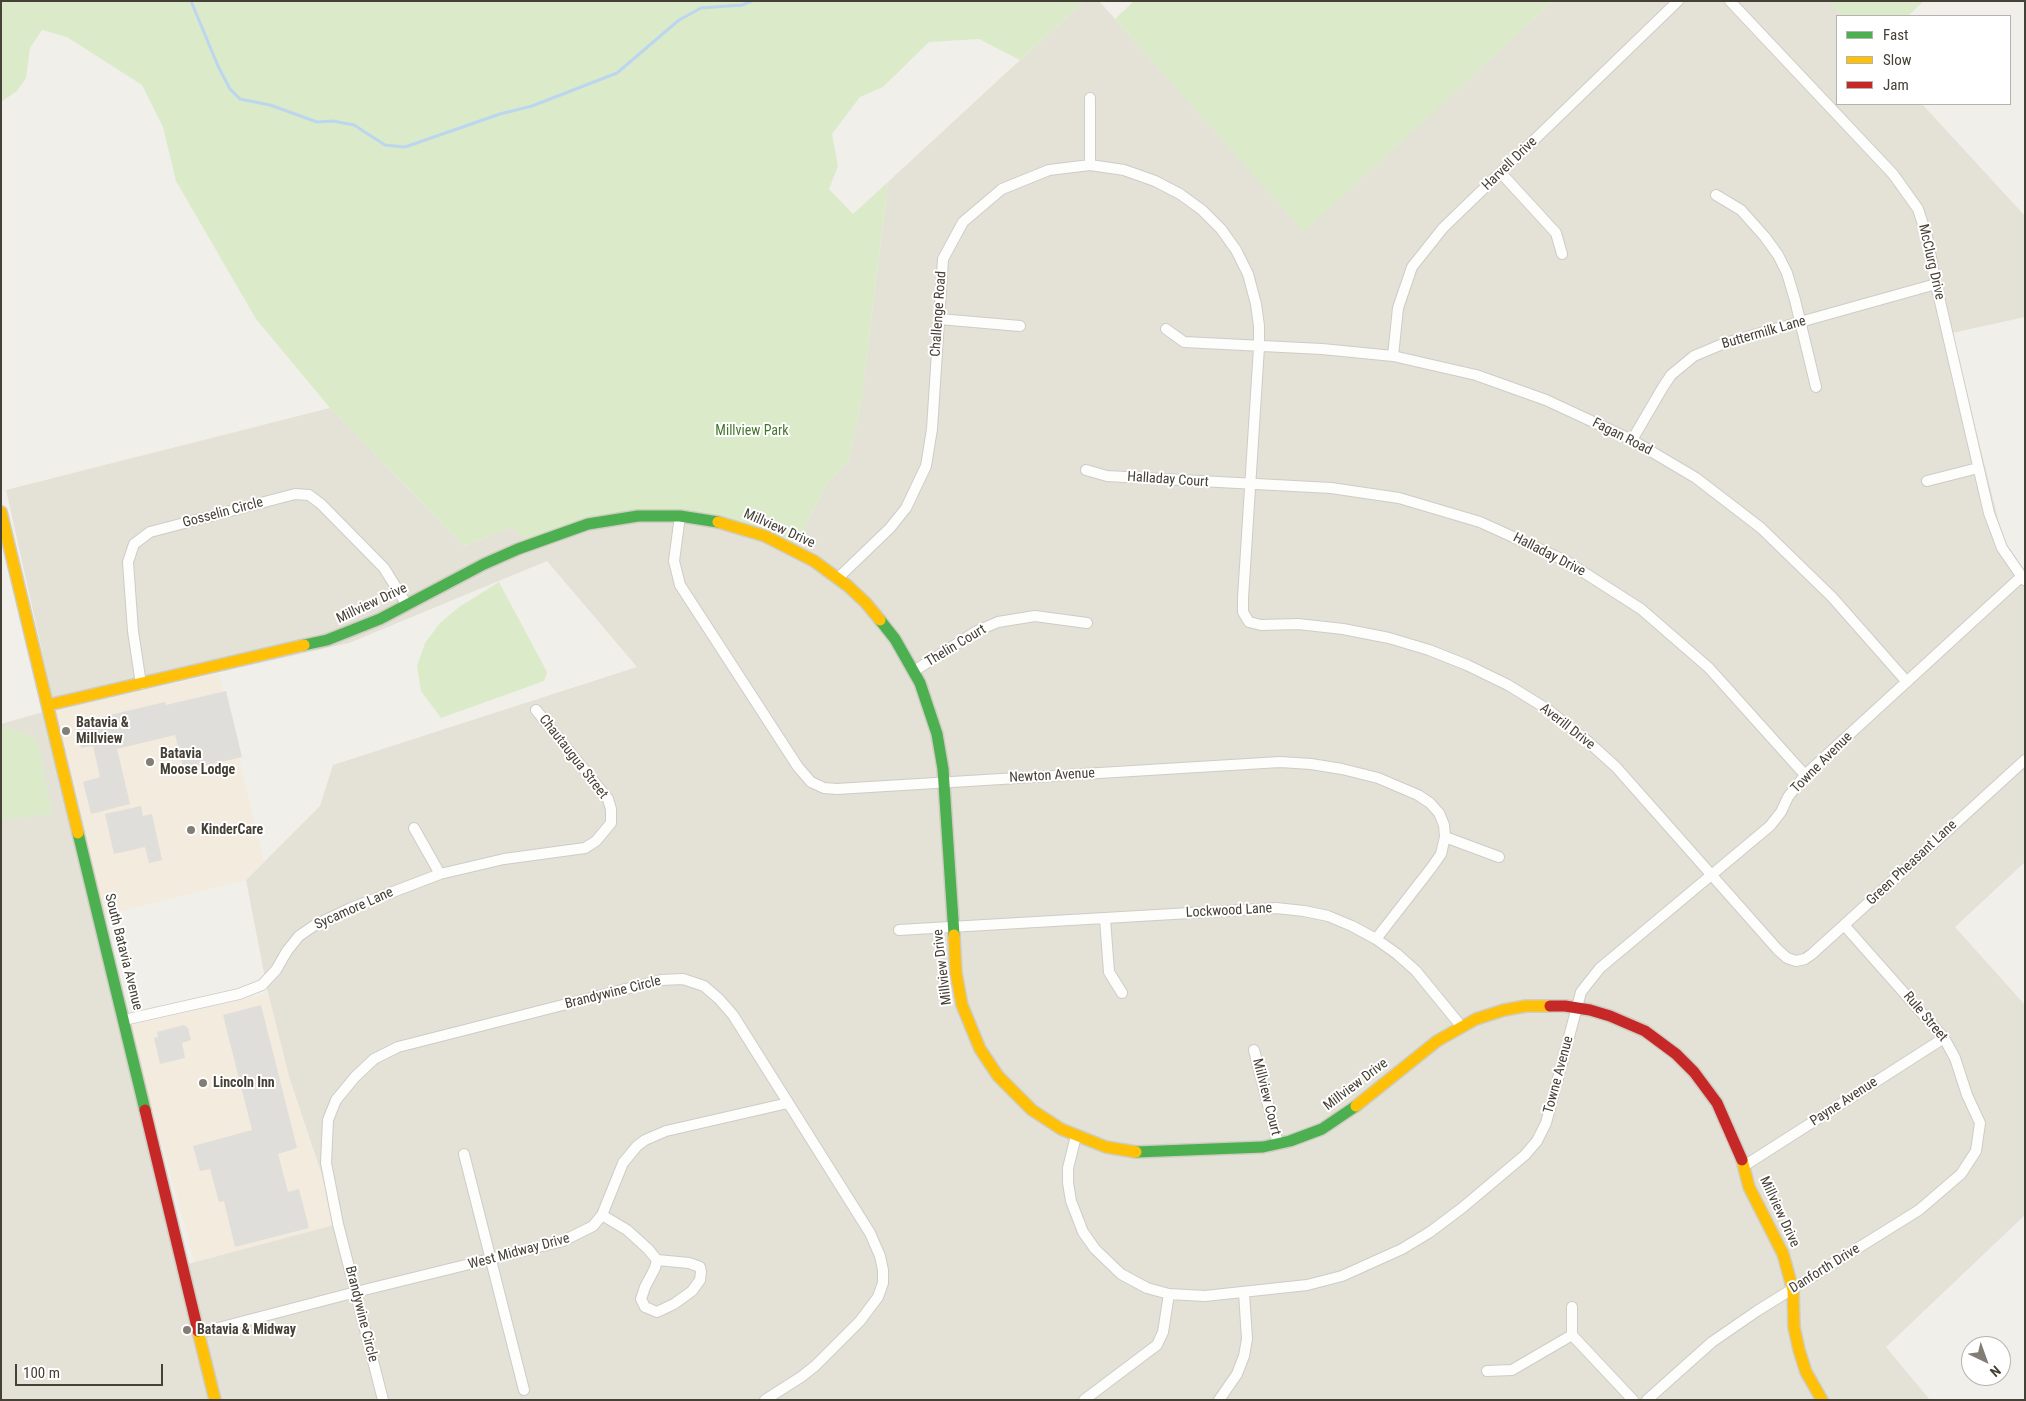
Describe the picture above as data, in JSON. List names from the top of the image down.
{
  "streets": {
    "street": [
      "Harvell Drive",
      "McClurg Drive",
      "Challenge Road",
      "Buttermilk Lane",
      "Fagan Road",
      "Halladay Court",
      "Gosselin Circle",
      "Millview Drive",
      "Halladay Drive",
      "Thelin Court",
      "Averill Drive",
      "Chautaugua Street",
      "Towne Avenue",
      "Newton Avenue",
      "Green Pheasant Lane",
      "Sycamore Lane",
      "Lockwood Lane",
      "South Batavia Avenue",
      "Brandywine Circle",
      "Rule Street",
      "Millview Court",
      "Payne Avenue",
      "West Midway Drive",
      "Danforth Drive"
    ]
  },
  "crossings": [
    ["Harvell Drive", "Fagan Road"],
    ["McClurg Drive", "Buttermilk Lane"],
    ["McClurg Drive", "Towne Avenue"],
    ["Challenge Road", "Fagan Road"],
    ["Challenge Road", "Halladay Court"],
    ["Challenge Road", "Millview Drive"],
    ["Challenge Road", "Halladay Drive"],
    ["Challenge Road", "Averill Drive"],
    ["Buttermilk Lane", "Fagan Road"],
    ["Fagan Road", "Towne Avenue"],
    ["Halladay Court", "Halladay Drive"],
    ["Gosselin Circle", "Millview Drive"],
    ["Millview Drive", "Thelin Court"],
    ["Millview Drive", "Towne Avenue"],
    ["Millview Drive", "Newton Avenue"],
    ["Millview Drive", "Lockwood Lane"],
    ["Millview Drive", "South Batavia Avenue"],
    ["Millview Drive", "Millview Court"],
    ["Millview Drive", "Payne Avenue"],
    ["Millview Drive", "Danforth Drive"],
    ["Halladay Drive", "Towne Avenue"],
    ["Averill Drive", "Towne Avenue"],
    ["Averill Drive", "Green Pheasant Lane"],
    ["Chautaugua Street", "Sycamore Lane"],
    ["Green Pheasant Lane", "Rule Street"],
    ["Sycamore Lane", "South Batavia Avenue"],
    ["South Batavia Avenue", "West Midway Drive"],
    ["Brandywine Circle", "West Midway Drive"],
    ["Rule Street", "Payne Avenue"],
    ["Rule Street", "Danforth Drive"]
  ],
  "parks": ["Millview Park"],
  "places": [
    "Batavia & Millview",
    "Batavia Moose Lodge",
    "KinderCare",
    "Lincoln Inn",
    "Batavia & Midway"
  ],
  "legend": ["Fast", "Slow", "Jam"],
  "scale_bar": "100 m",
  "north": "bottom right"
}
